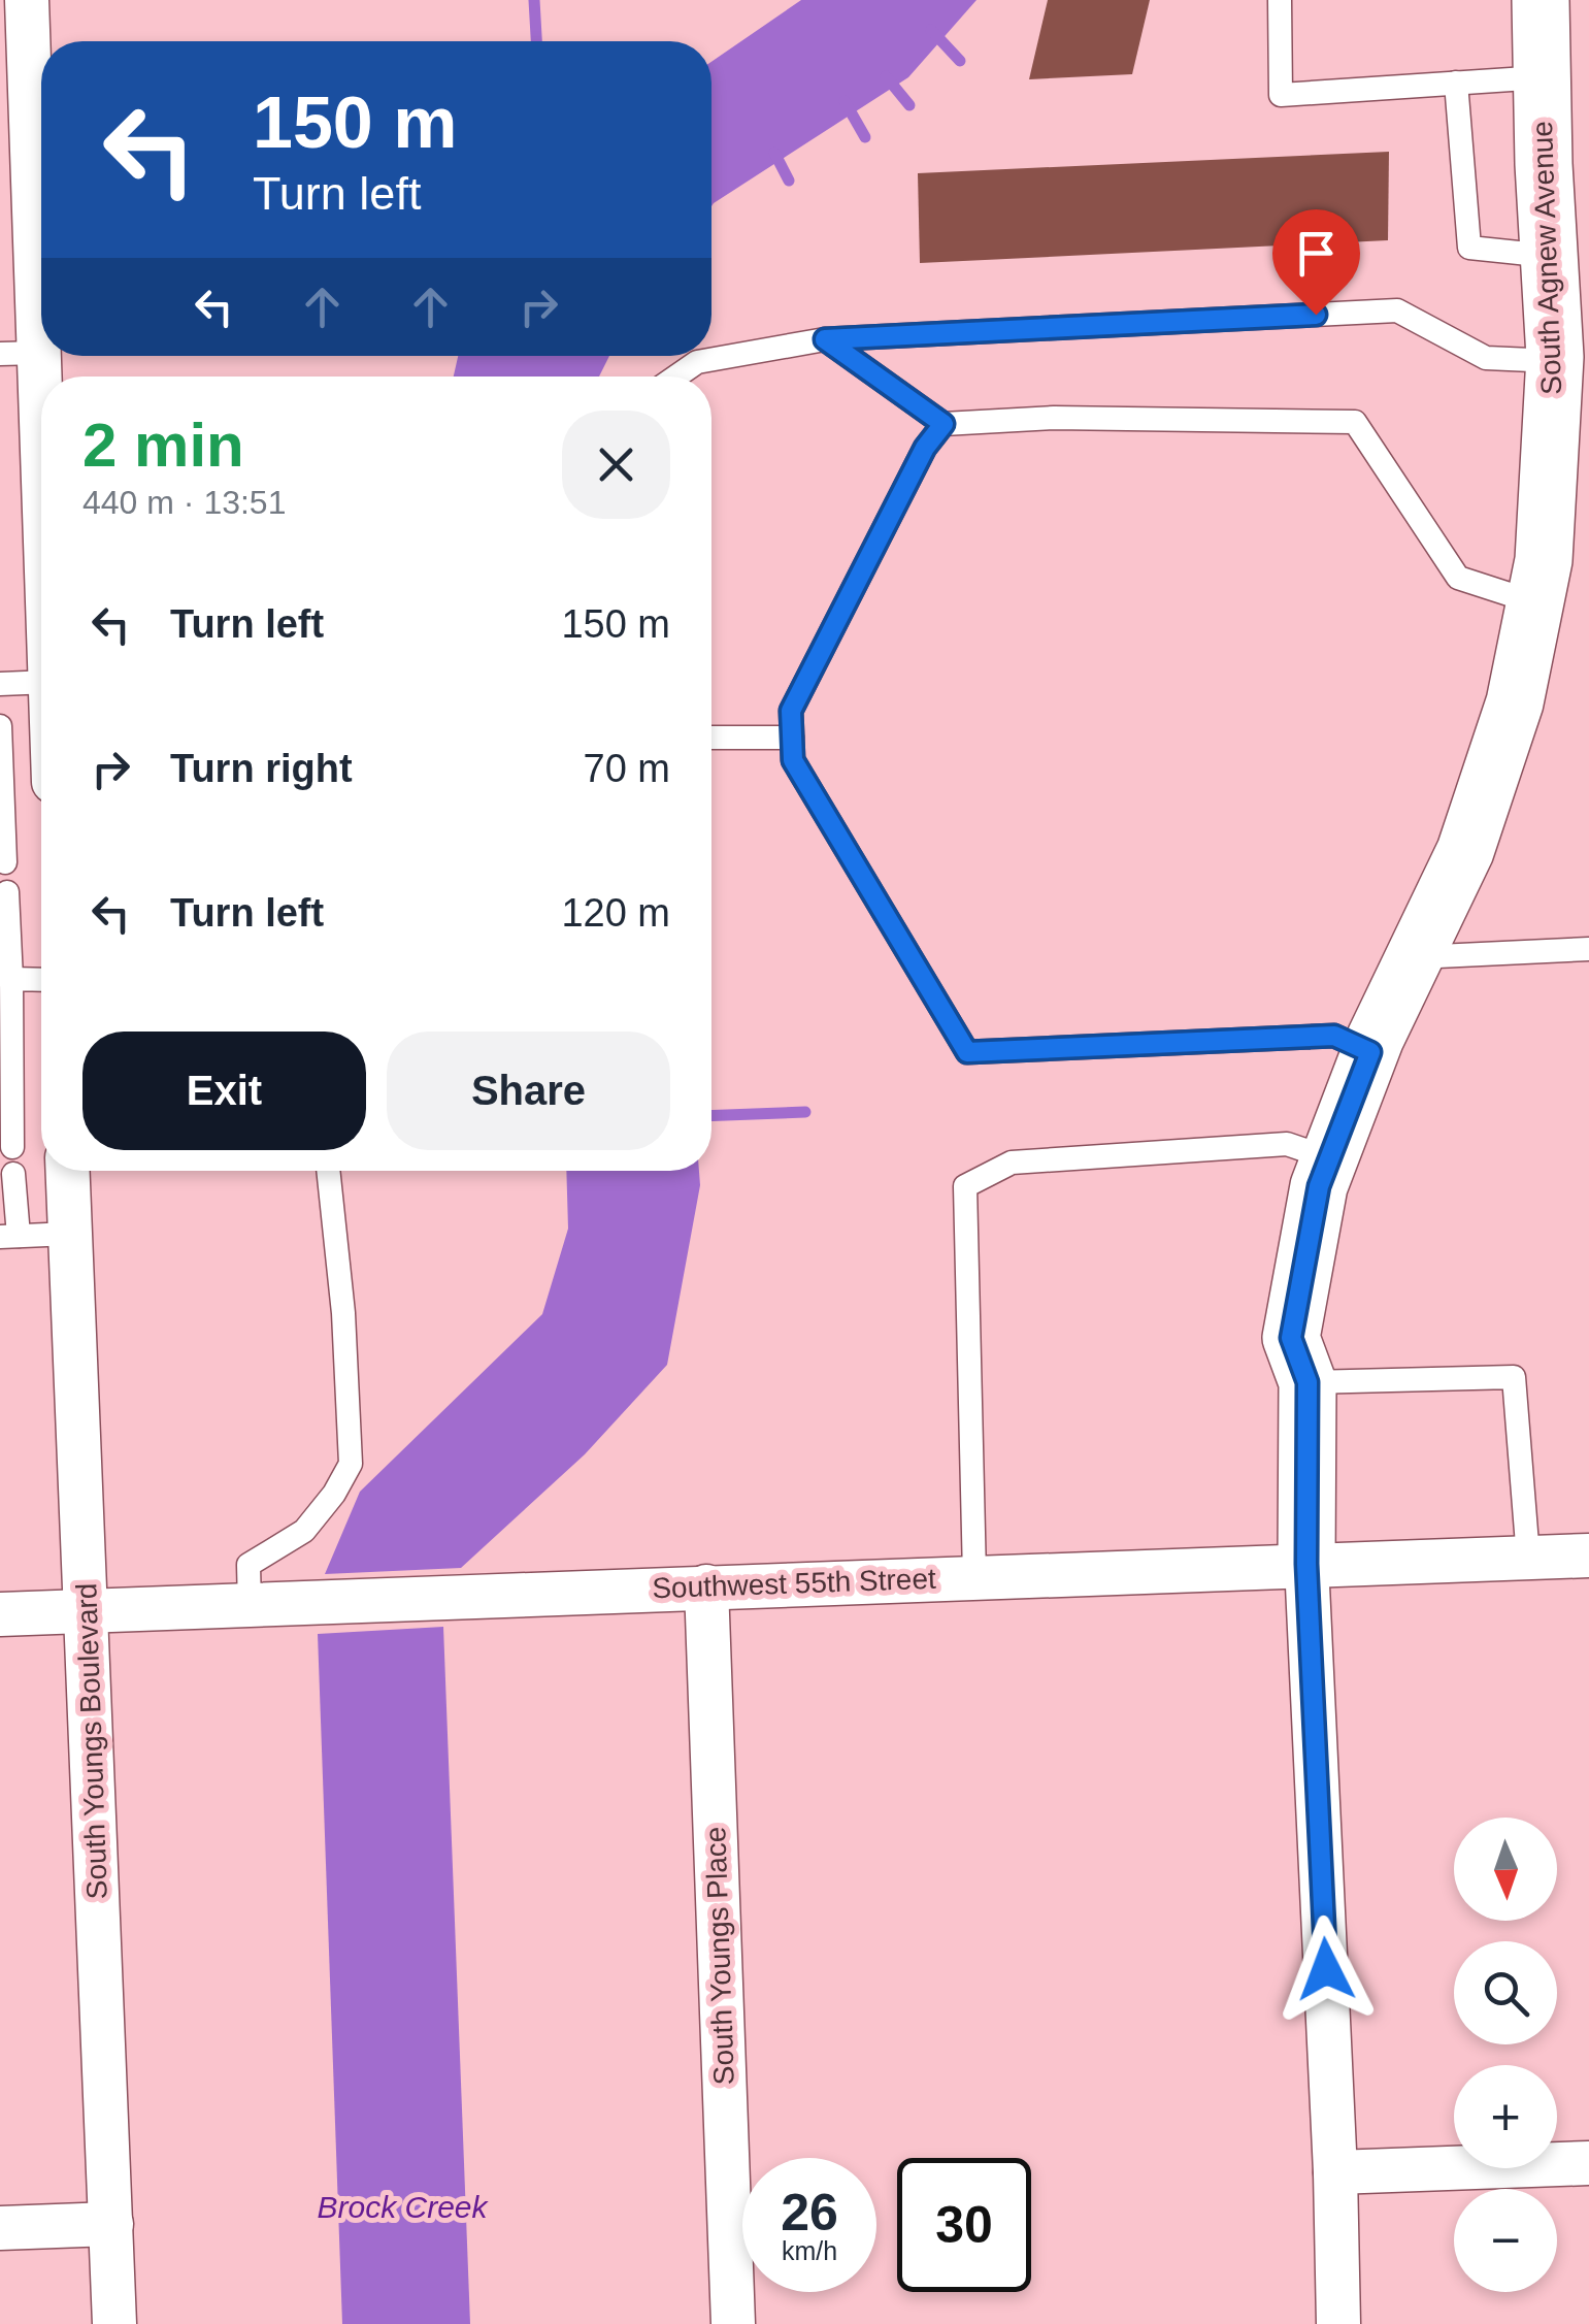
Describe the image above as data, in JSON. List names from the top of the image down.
{
  "streets": {
    "street": [
      "South Agnew Avenue",
      "Southwest 55th Street",
      "South Youngs Boulevard",
      "South Youngs Place"
    ]
  },
  "crossings": [
    ["South Agnew Avenue", "Southwest 55th Street"],
    ["Southwest 55th Street", "South Youngs Boulevard"],
    ["Southwest 55th Street", "South Youngs Place"]
  ],
  "water": ["Brock Creek"],
  "north": "bottom",
  "page": {
    "turn": ["150 m", "Turn left"],
    "heading": ["2 min", "440 m · 13:51"],
    "list": [
      {
        "name": "Turn left",
        "value": "150 m"
      },
      {
        "name": "Turn right",
        "value": "70 m"
      },
      {
        "name": "Turn left",
        "value": "120 m"
      }
    ],
    "buttons": ["Exit", "Share"],
    "map_buttons": ["+", "−"],
    "speed": "26 km/h",
    "limit": "30"
  }
}
